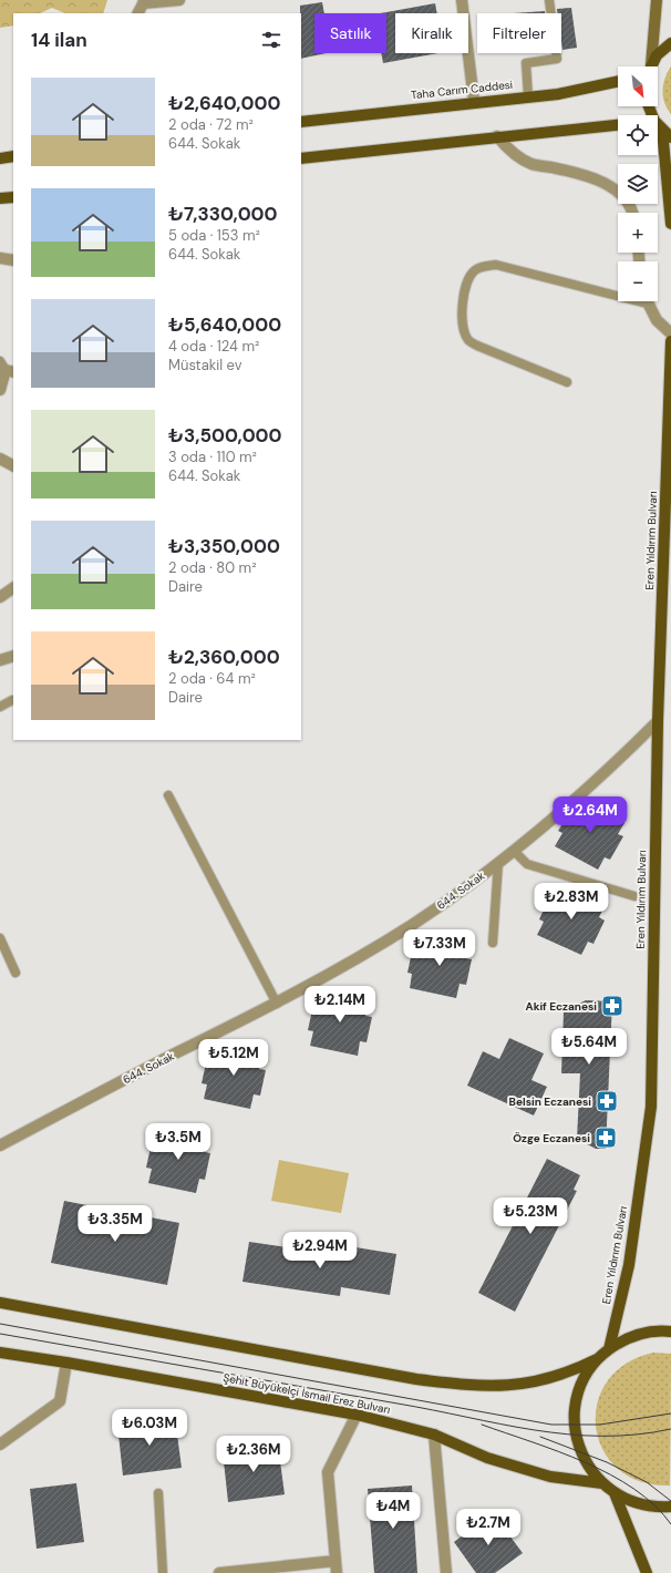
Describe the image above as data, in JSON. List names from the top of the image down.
{
  "streets": {
    "main road": ["Taha Carım Caddesi", "Eren Yıldırım Bulvarı", "Şehit Büyükelçi İsmail Erez Bulvarı"],
    "street": ["644. Sokak"]
  },
  "crossings": [
    ["Eren Yıldırım Bulvarı", "644. Sokak"]
  ],
  "places": {
    "pharmacy": ["Akif Eczanesi", "Belsin Eczanesi", "Özge Eczanesi"]
  },
  "north": "bottom right",
  "page": {
    "chip": ["Satılık", "Kiralık", "Filtreler"],
    "heading": "14 ilan",
    "map_buttons": ["+", "−"],
    "list": [
      {
        "name": "₺2,640,000",
        "note": "2 oda · 72 m² · 644. Sokak"
      },
      {
        "name": "₺7,330,000",
        "note": "5 oda · 153 m² · 644. Sokak"
      },
      {
        "name": "₺5,640,000",
        "note": "4 oda · 124 m² · Müstakil ev"
      },
      {
        "name": "₺3,500,000",
        "note": "3 oda · 110 m² · 644. Sokak"
      },
      {
        "name": "₺3,350,000",
        "note": "2 oda · 80 m² · Daire"
      },
      {
        "name": "₺2,360,000",
        "note": "2 oda · 64 m² · Daire"
      }
    ],
    "price": [
      "₺2.64M",
      "₺2.83M",
      "₺7.33M",
      "₺2.14M",
      "₺5.64M",
      "₺5.12M",
      "₺3.5M",
      "₺5.23M",
      "₺3.35M",
      "₺2.94M",
      "₺6.03M",
      "₺2.36M",
      "₺4M",
      "₺2.7M"
    ]
  }
}
